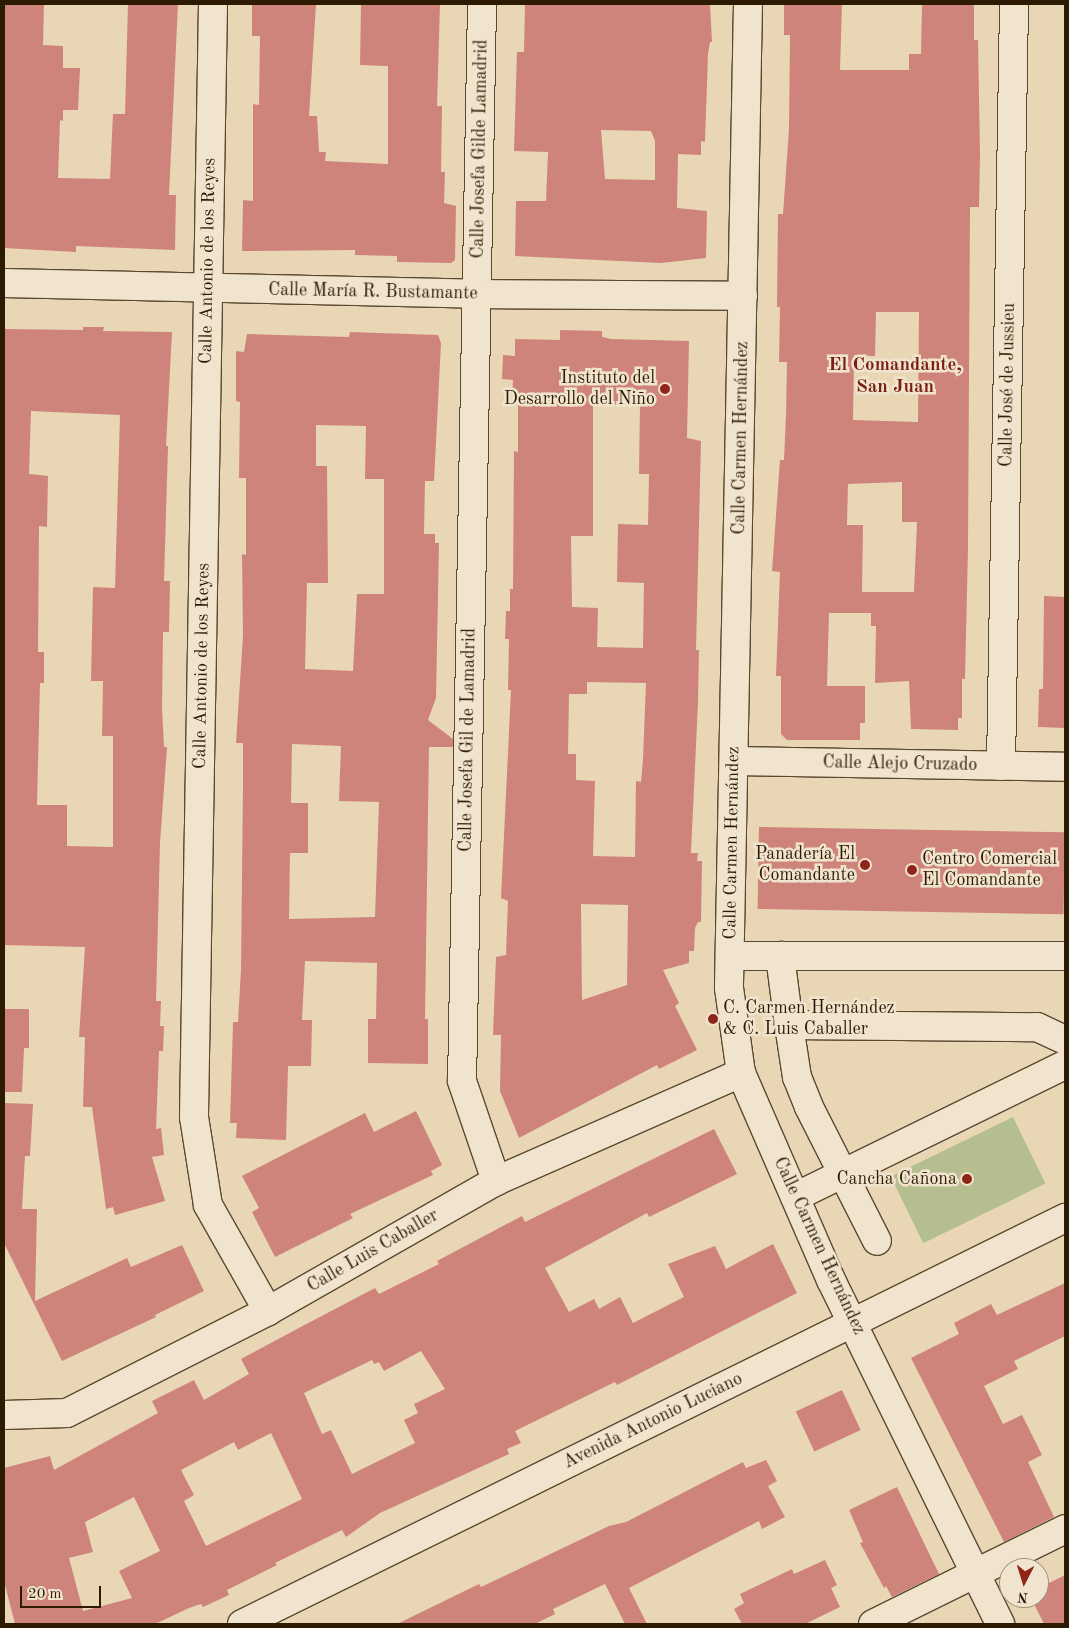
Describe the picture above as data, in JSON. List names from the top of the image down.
{
  "streets": {
    "street": [
      "Calle Josefa Gilde Lamadrid",
      "Calle Antonio de los Reyes",
      "Calle María R. Bustamante",
      "Calle José de Jussieu",
      "Calle Carmen Hernández",
      "Calle Josefa Gil de Lamadrid",
      "Calle Alejo Cruzado",
      "Calle Luis Caballer",
      "Avenida Antonio Luciano"
    ]
  },
  "crossings": [
    ["Calle Josefa Gilde Lamadrid", "Calle María R. Bustamante"],
    ["Calle Josefa Gilde Lamadrid", "Calle Josefa Gil de Lamadrid"],
    ["Calle Antonio de los Reyes", "Calle María R. Bustamante"],
    ["Calle Antonio de los Reyes", "Calle Luis Caballer"],
    ["Calle María R. Bustamante", "Calle Carmen Hernández"],
    ["Calle María R. Bustamante", "Calle Josefa Gil de Lamadrid"],
    ["Calle José de Jussieu", "Calle Alejo Cruzado"],
    ["Calle Carmen Hernández", "Calle Alejo Cruzado"],
    ["Calle Carmen Hernández", "Calle Luis Caballer"],
    ["Calle Carmen Hernández", "Avenida Antonio Luciano"],
    ["Calle Josefa Gil de Lamadrid", "Calle Luis Caballer"]
  ],
  "districts": ["El Comandante, San Juan"],
  "places": [
    "Instituto del Desarrollo del Niño",
    "Panadería El Comandante",
    "Centro Comercial El Comandante",
    "C. Carmen Hernández & C. Luis Caballer",
    "Cancha Cañona"
  ],
  "scale_bar": "20 m",
  "north": "bottom"
}
